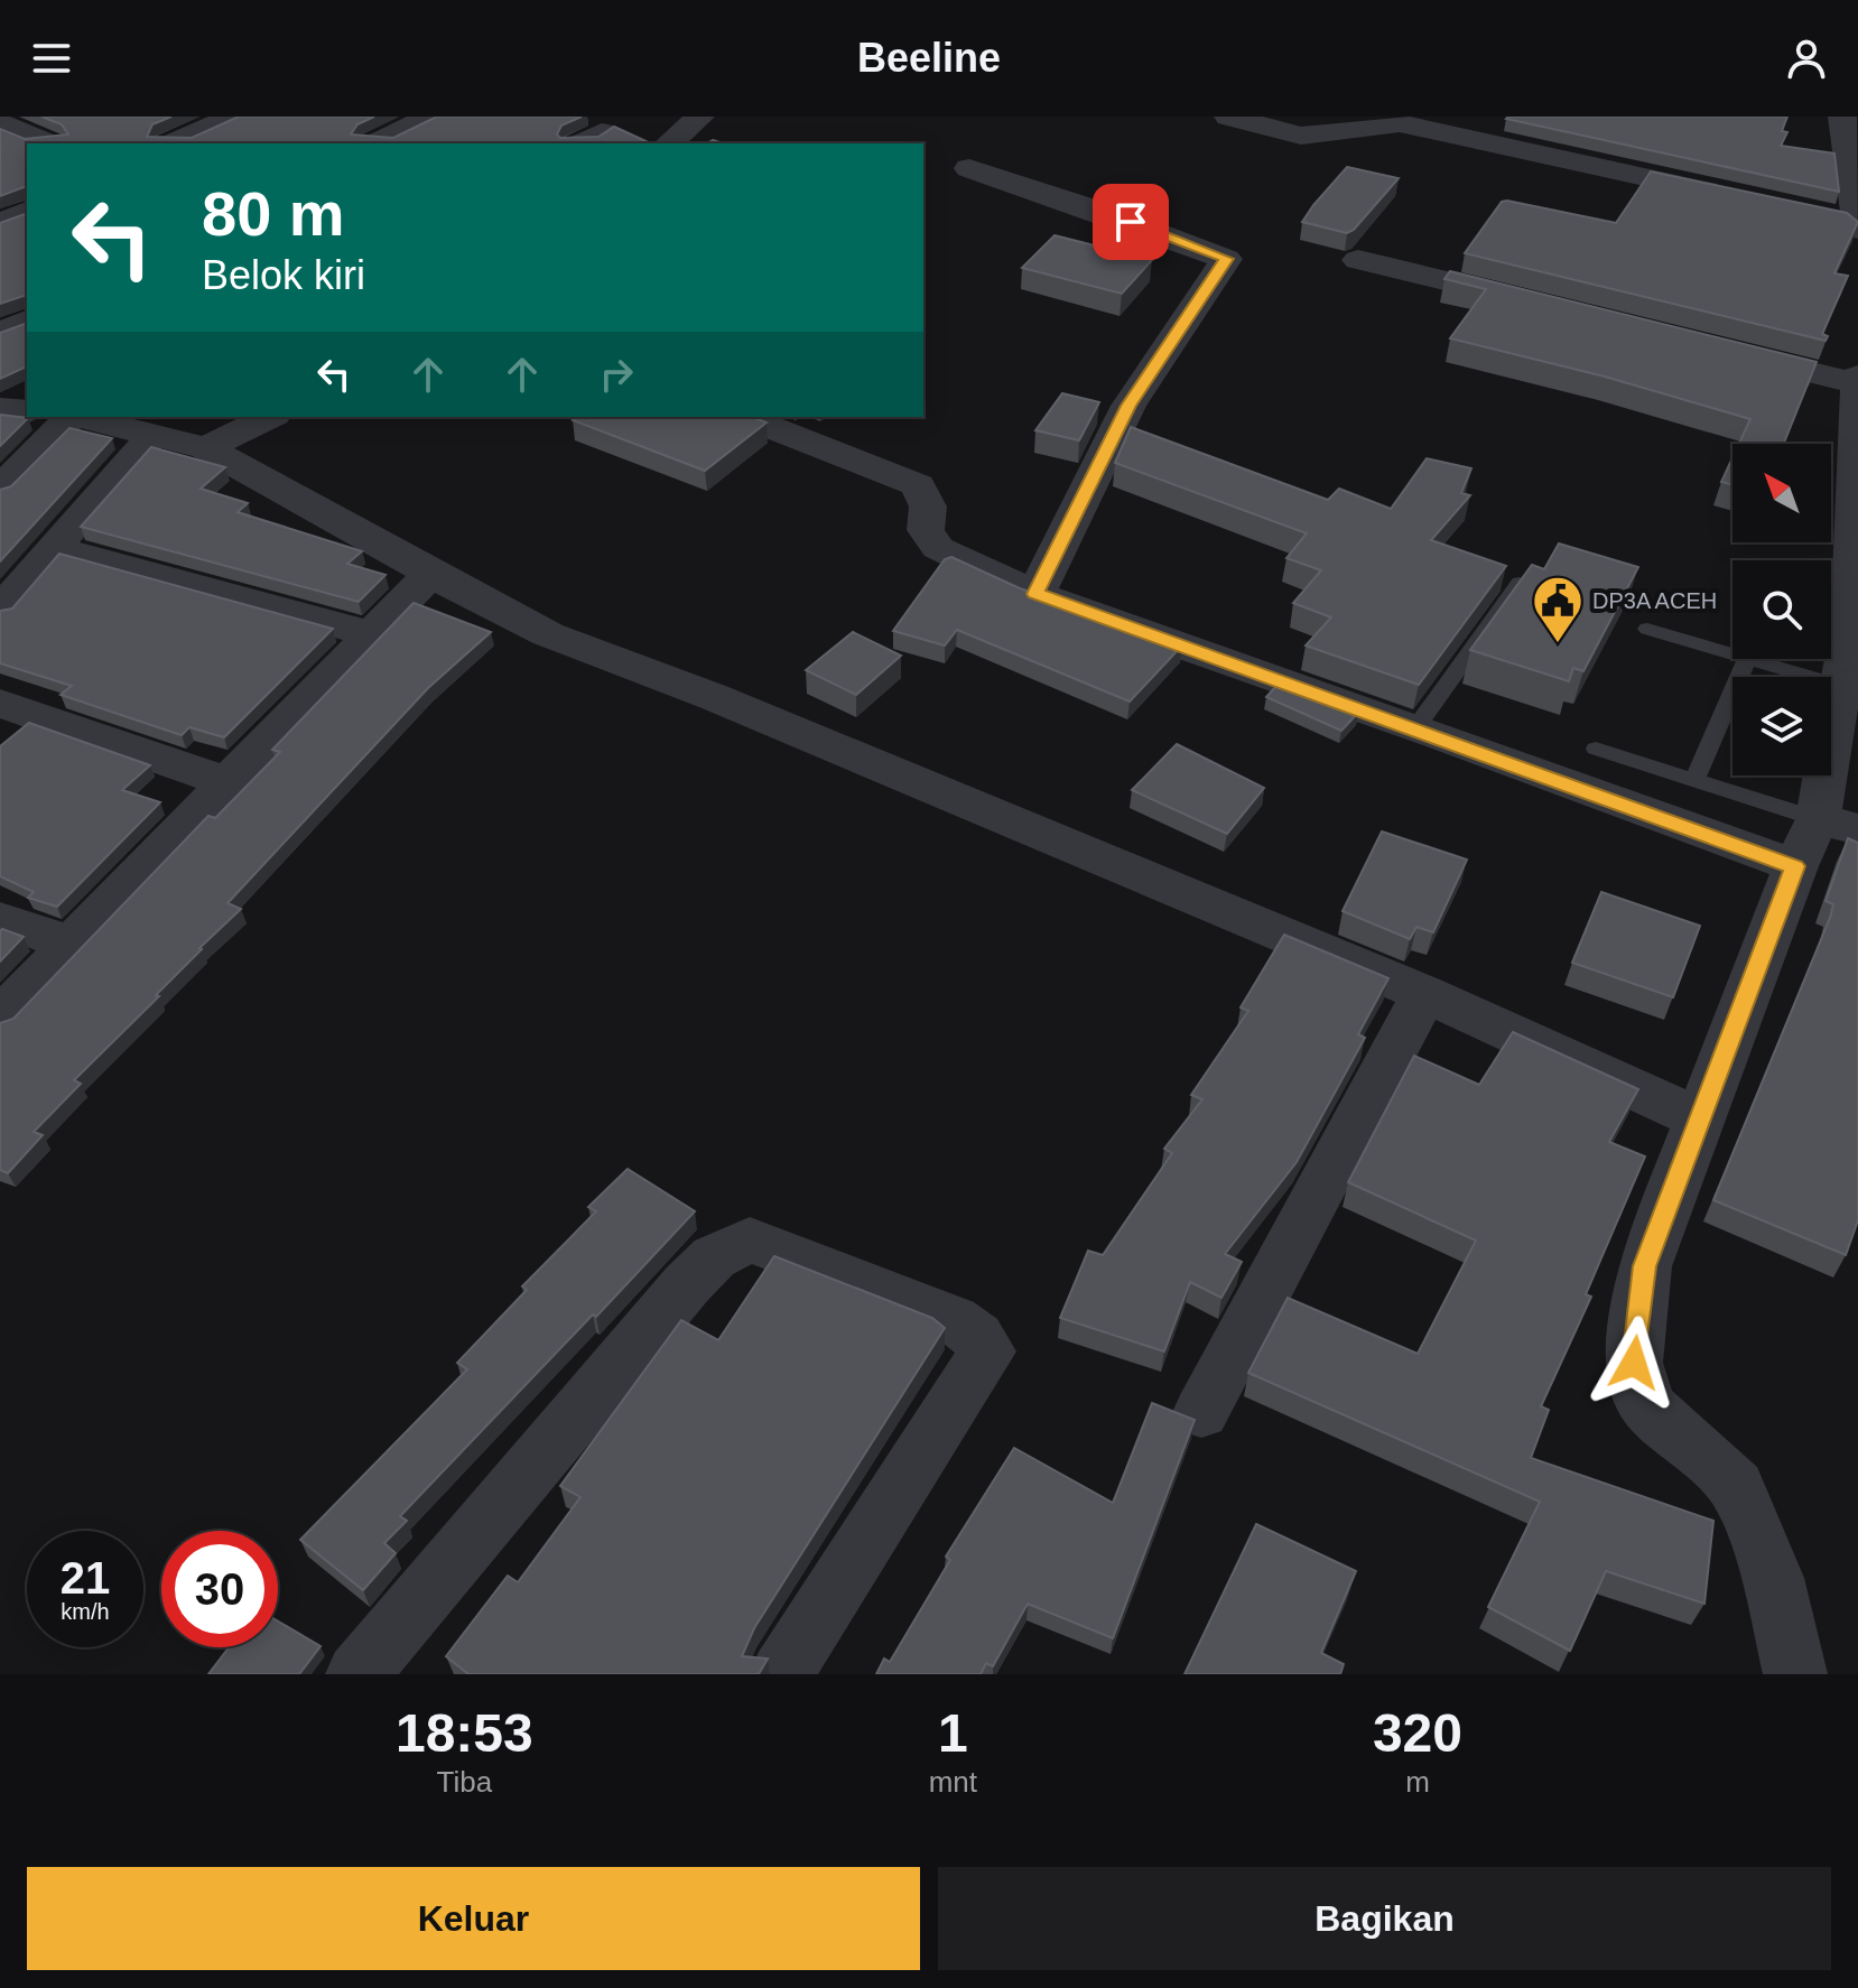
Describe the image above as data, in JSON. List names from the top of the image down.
{
  "places": {
    "public building": ["DP3A ACEH"]
  },
  "north": "top left",
  "page": {
    "header": "Beeline",
    "turn": ["80 m", "Belok kiri"],
    "speed": "21 km/h",
    "limit": "30",
    "eta": [
      "18:53",
      "Tiba",
      "1",
      "mnt",
      "320",
      "m"
    ],
    "buttons": ["Keluar", "Bagikan"]
  }
}
